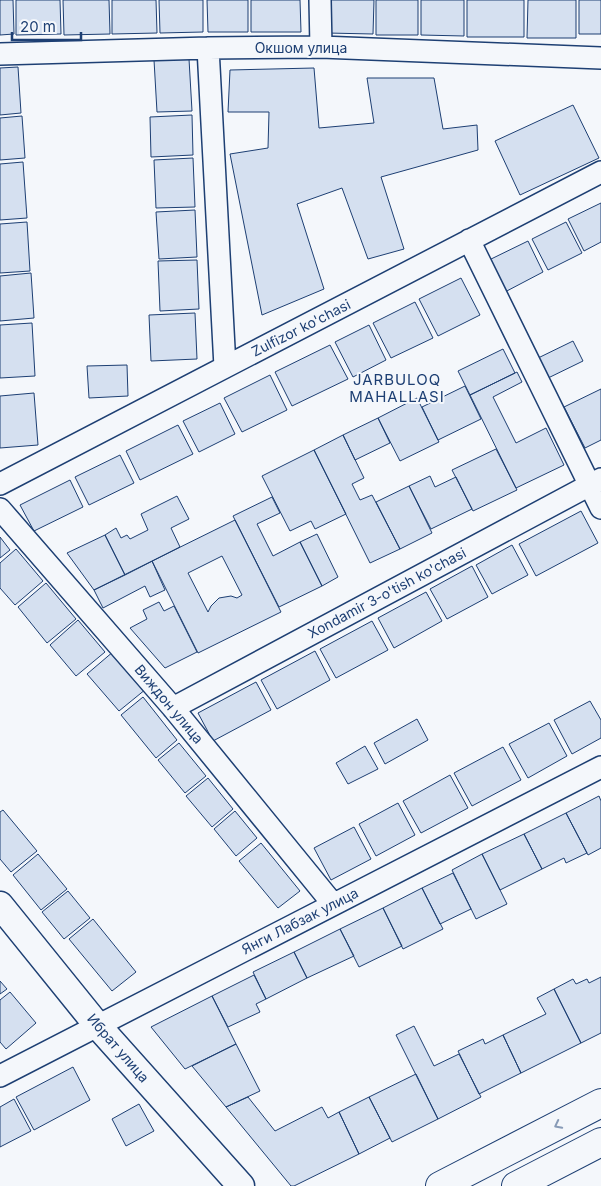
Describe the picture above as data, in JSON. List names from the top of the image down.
{
  "streets": {
    "street": [
      "Окшом улица",
      "Zulfizor ko'chasi",
      "Xondamir 3-o'tish ko'chasi",
      "Виждон улица",
      "Янги Лабзак улица",
      "Ибрат улица"
    ]
  },
  "crossings": [
    ["Xondamir 3-o'tish ko'chasi", "Виждон улица"],
    ["Виждон улица", "Янги Лабзак улица"],
    ["Янги Лабзак улица", "Ибрат улица"]
  ],
  "districts": ["JARBULOQ MAHALLASI"],
  "scale_bar": "20 m"
}
